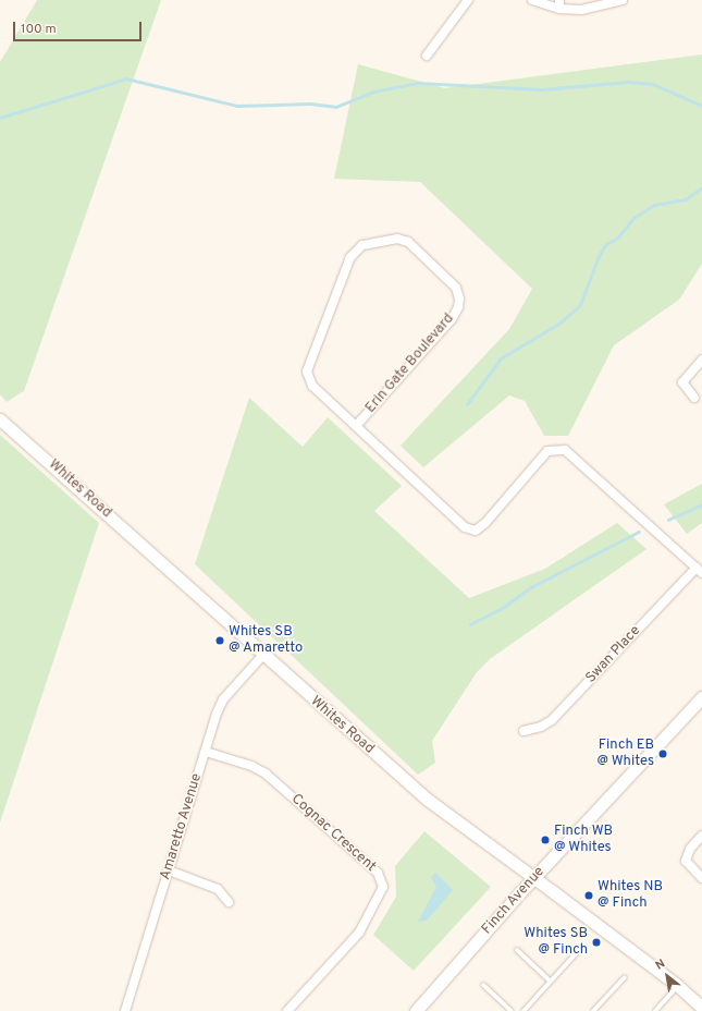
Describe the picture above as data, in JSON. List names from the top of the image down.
{
  "streets": {
    "main road": ["Whites Road", "Finch Avenue"],
    "street": [
      "Erin Gate Boulevard",
      "Swan Place",
      "Amaretto Avenue",
      "Cognac Crescent"
    ]
  },
  "crossings": [
    ["Erin Gate Boulevard", "Swan Place"],
    ["Whites Road", "Amaretto Avenue"],
    ["Whites Road", "Finch Avenue"],
    ["Amaretto Avenue", "Cognac Crescent"]
  ],
  "places": [
    "Whites SB @ Amaretto",
    "Finch EB @ Whites",
    "Finch WB @ Whites",
    "Whites NB @ Finch",
    "Whites SB @ Finch"
  ],
  "scale_bar": "100 m",
  "north": "top left"
}
